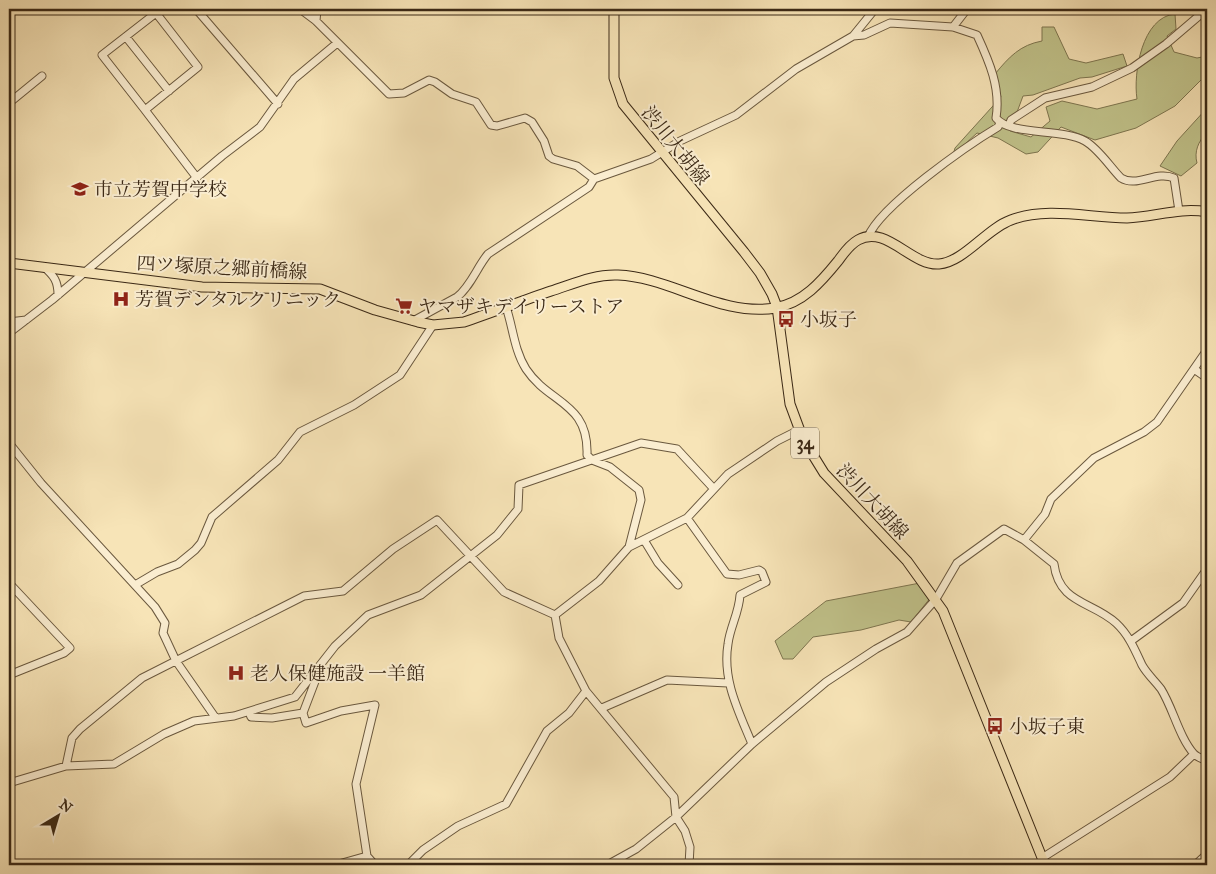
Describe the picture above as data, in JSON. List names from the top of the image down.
{
  "streets": {
    "main road": ["渋川大胡線", "四ツ塚原之郷前橋線", "34"]
  },
  "crossings": [
    ["渋川大胡線", "四ツ塚原之郷前橋線"]
  ],
  "places": {
    "school or university": ["市立芳賀中学校"],
    "hospital": ["芳賀デンタルクリニック", "老人保健施設 一羊館"],
    "supermarket": ["ヤマザキデイリーストア"],
    "bus stop": ["小坂子", "小坂子東"]
  },
  "north": "top right"
}
